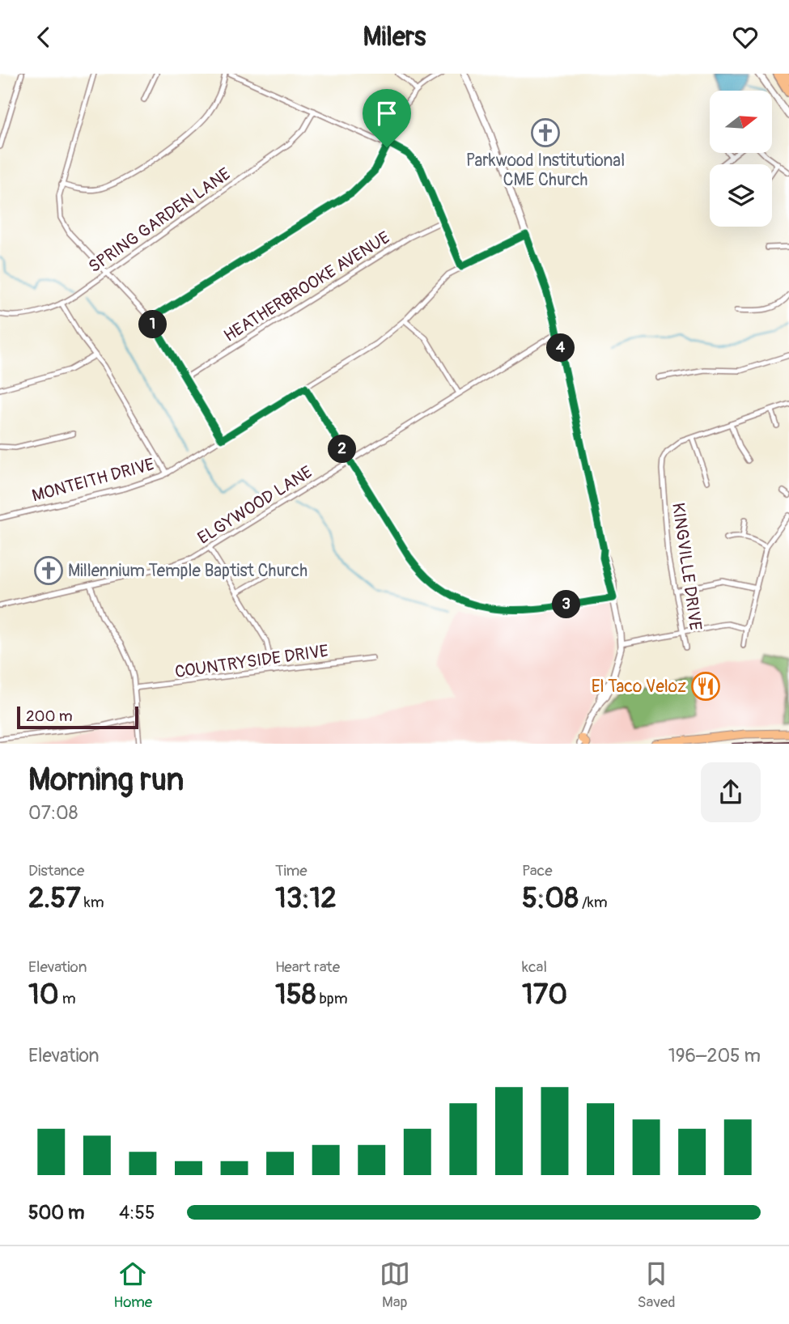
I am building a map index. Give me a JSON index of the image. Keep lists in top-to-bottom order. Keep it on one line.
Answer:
{"streets":{"street":["SPRING GARDEN LANE","HEATHERBROOKE AVENUE","MONTEITH DRIVE","ELGYWOOD LANE","KINGVILLE DRIVE","COUNTRYSIDE DRIVE"]},"places":{"church":["Parkwood Institutional CME Church","Millennium Temple Baptist Church"],"restaurant":["El Taco Veloz"]},"scale_bar":"200 m","north":"right","page":{"header":"Milers","pins":["1","4","2","3"],"scale":"200 m","heading":["Morning run","07:08"],"stats":[["Distance","2.57 km"],["Time","13:12"],["Pace","5:08 /km"],["Elevation","10 m"],["Heart rate","158 bpm"],["kcal","170"]],"chart":["Elevation","196–205 m"],"list":[{"name":"500 m","note":"4:55"}],"tabs":["Home","Map","Saved"]}}
